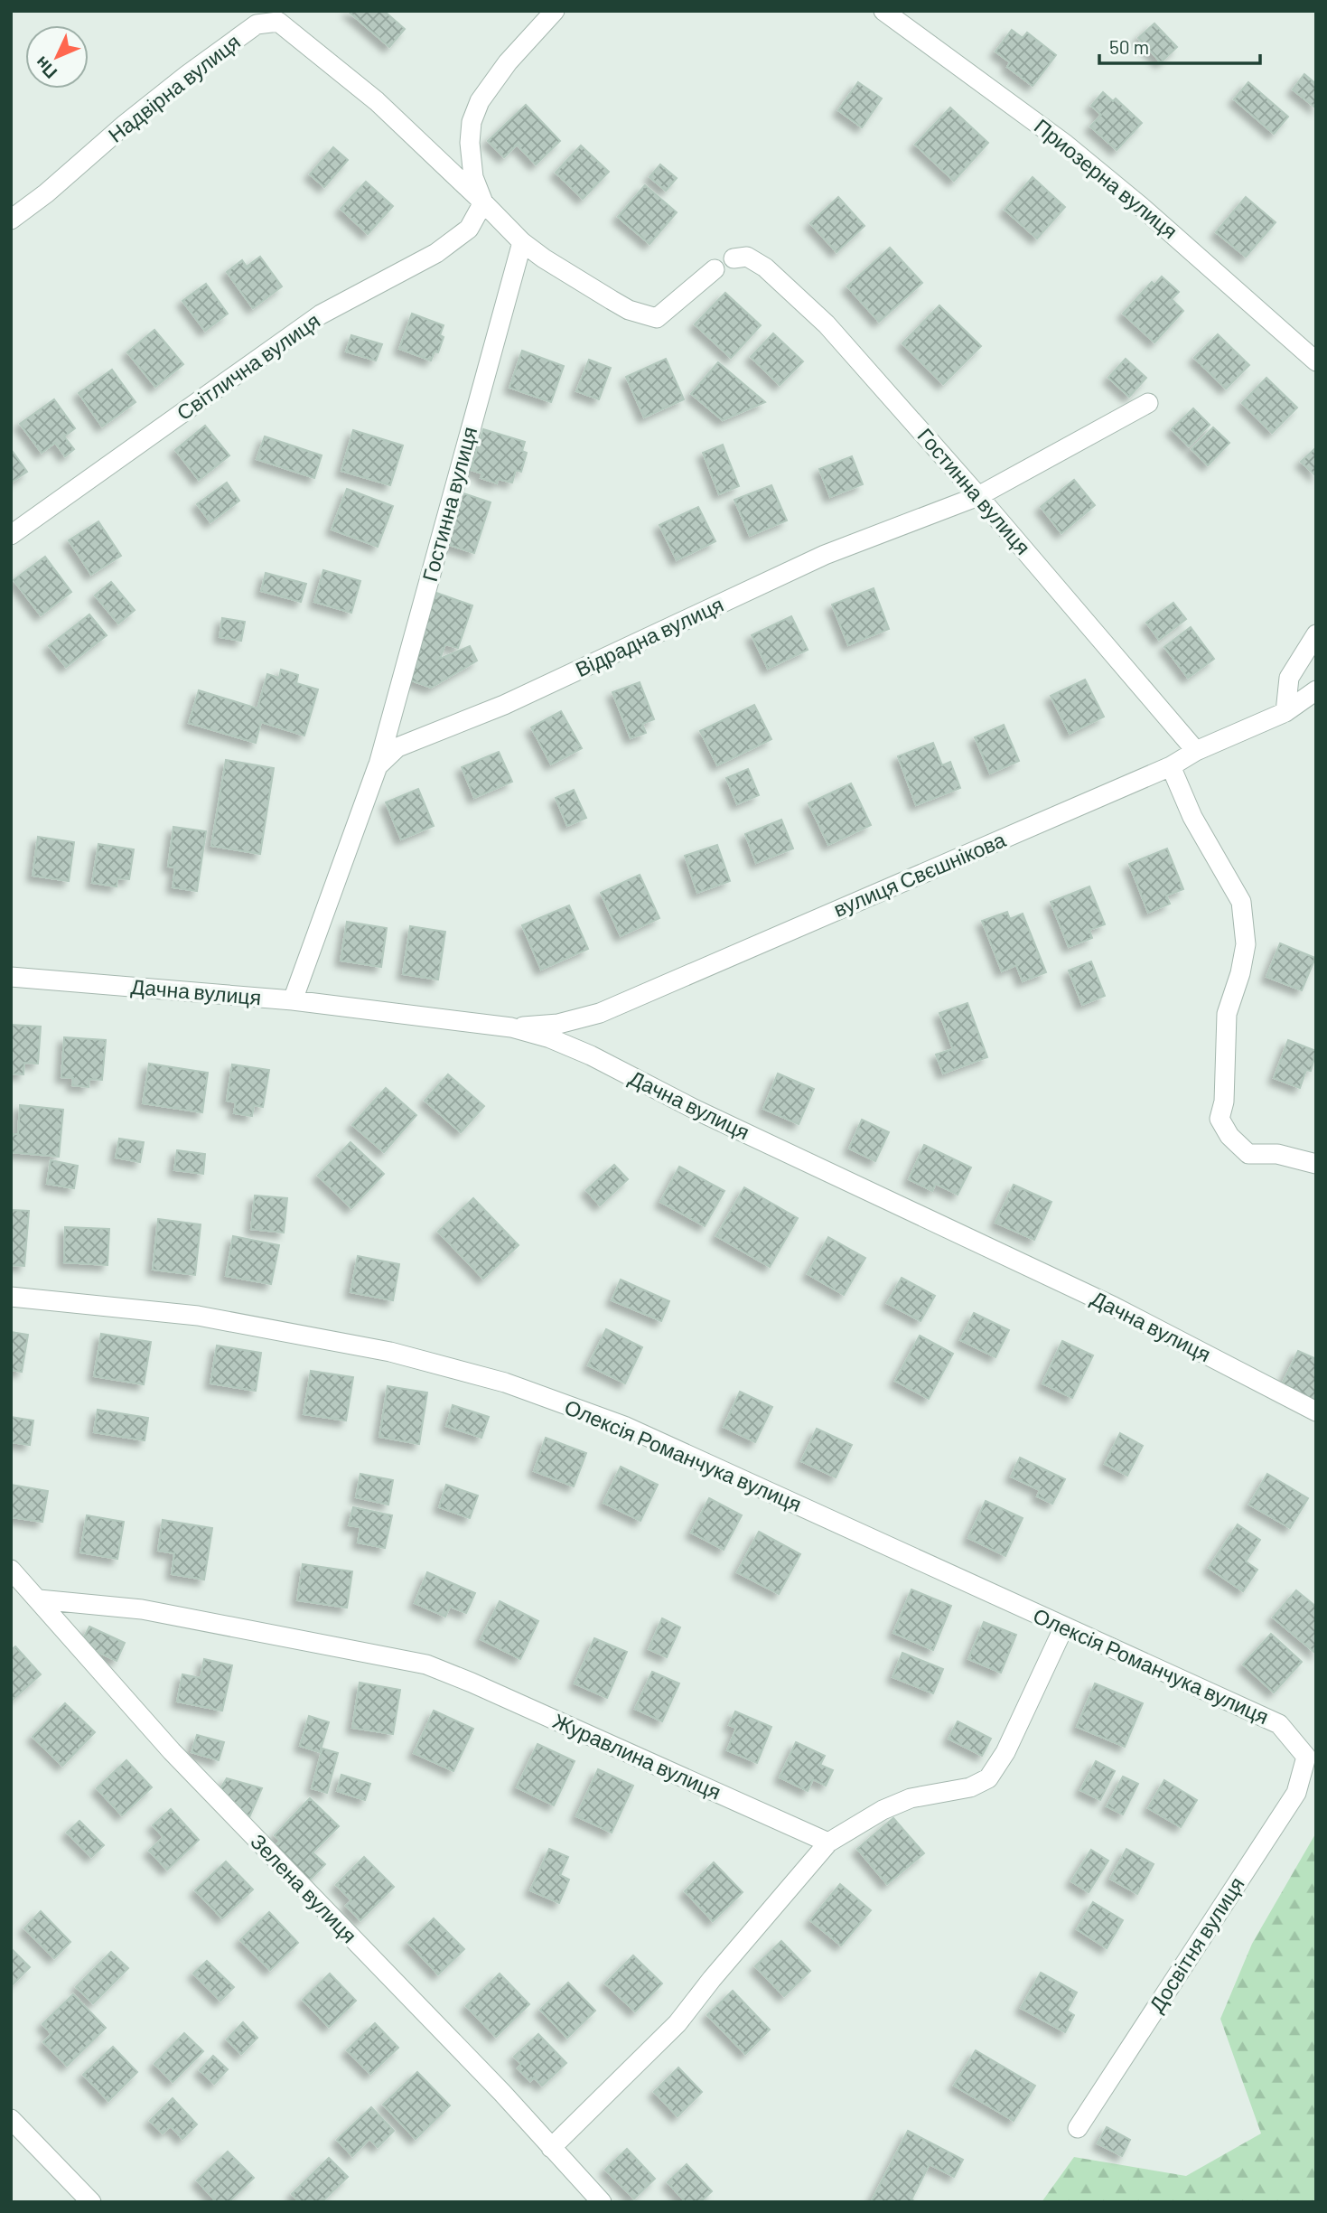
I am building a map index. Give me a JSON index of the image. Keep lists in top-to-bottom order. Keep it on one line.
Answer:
{"streets":{"street":["Надвірна вулиця","Приозерна вулиця","Світлична вулиця","Гостинна вулиця","Відрадна вулиця","вулиця Свєшнікова","Дачна вулиця","Олексія Романчука вулиця","Журавлина вулиця","Зелена вулиця","Досвітня вулиця"]},"crossings":[["Надвірна вулиця","Світлична вулиця"],["Гостинна вулиця","Відрадна вулиця"],["Гостинна вулиця","вулиця Свєшнікова"],["Відрадна вулиця","Дачна вулиця"],["вулиця Свєшнікова","Дачна вулиця"],["Олексія Романчука вулиця","Досвітня вулиця"],["Журавлина вулиця","Зелена вулиця"]],"scale_bar":"50 m","north":"bottom left"}
